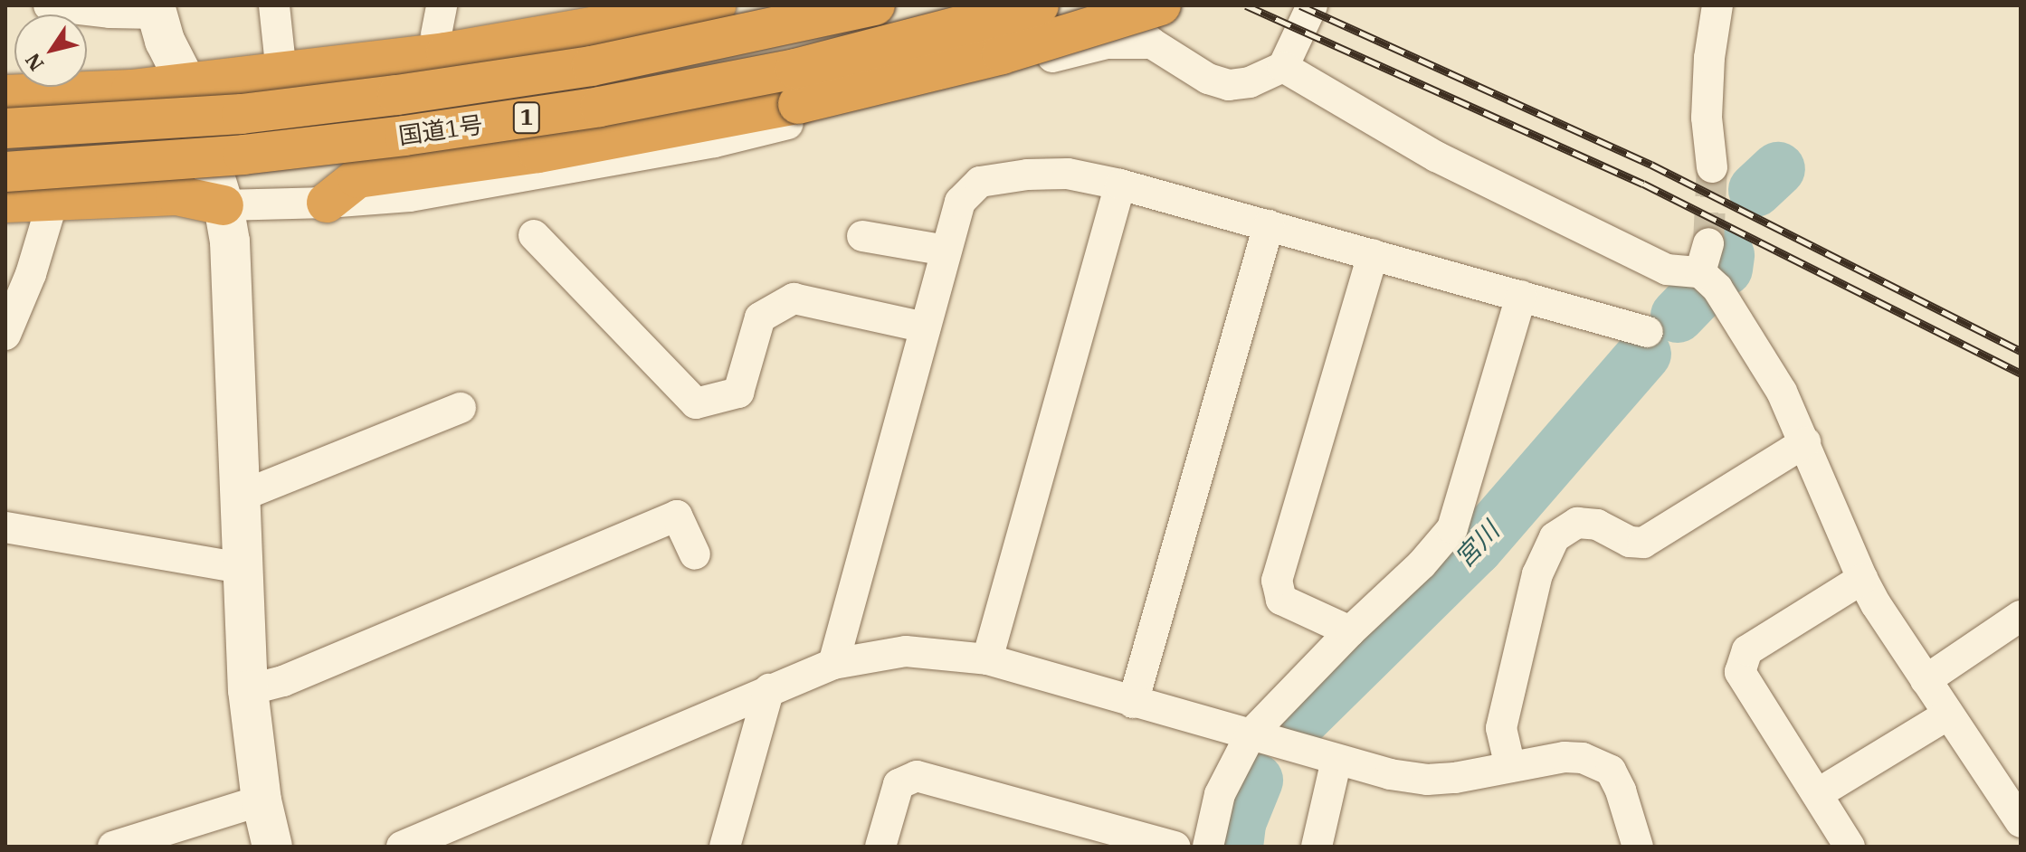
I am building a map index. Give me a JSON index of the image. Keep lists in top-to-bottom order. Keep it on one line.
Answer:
{"streets":{"highway":["1","国道1号"]},"water":["宮川"],"north":"bottom left"}
